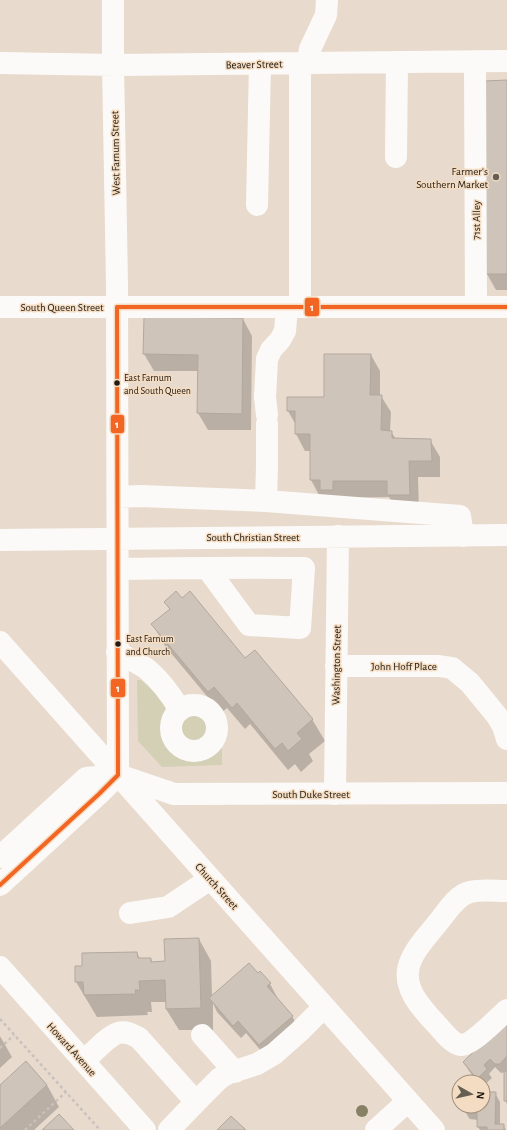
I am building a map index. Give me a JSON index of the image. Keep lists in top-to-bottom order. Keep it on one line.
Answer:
{"streets":{"main road":["Beaver Street","West Farnum Street","71st Alley","South Queen Street","South Christian Street","Washington Street","John Hoff Place","South Duke Street","Church Street","Howard Avenue"]},"crossings":[["Beaver Street","West Farnum Street"],["Beaver Street","71st Alley"],["West Farnum Street","South Queen Street"],["West Farnum Street","South Christian Street"],["West Farnum Street","South Duke Street"],["West Farnum Street","Church Street"],["71st Alley","South Queen Street"],["South Christian Street","Washington Street"],["Washington Street","John Hoff Place"],["Washington Street","South Duke Street"],["South Duke Street","Church Street"]],"places":["Farmer's Southern Market","East Farnum and South Queen","East Farnum and Church"],"lines":["transit line 1"],"north":"right"}
